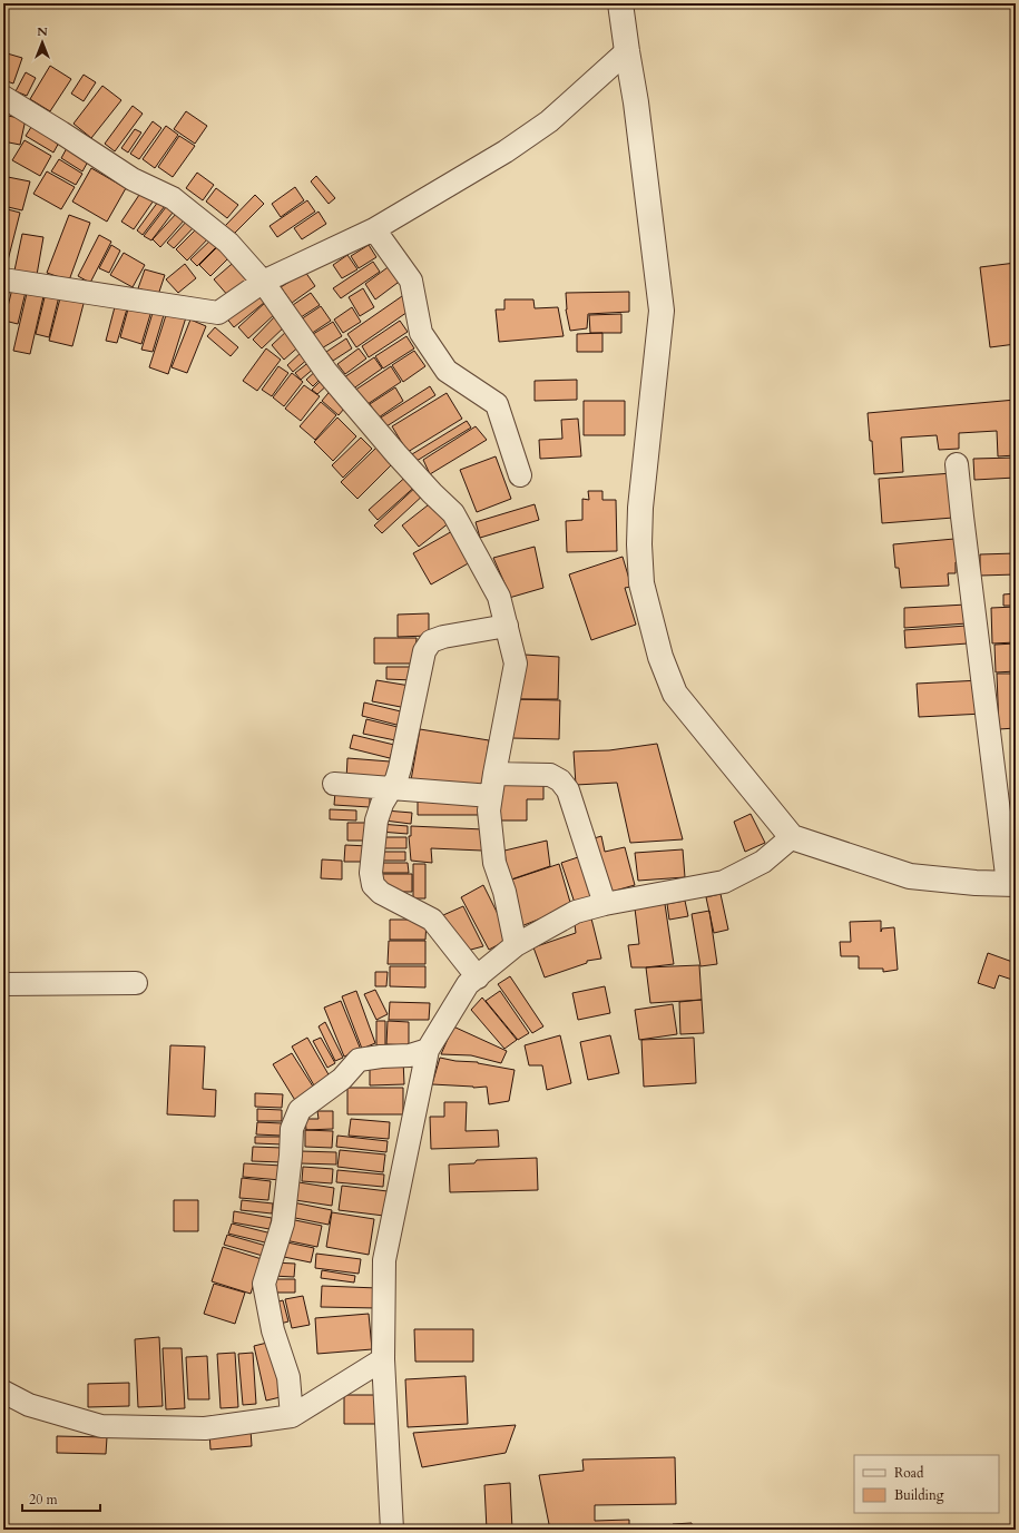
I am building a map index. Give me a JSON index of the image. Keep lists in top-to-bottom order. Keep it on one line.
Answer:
{"legend":["Road","Building"],"scale_bar":"20 m","north":"top"}
